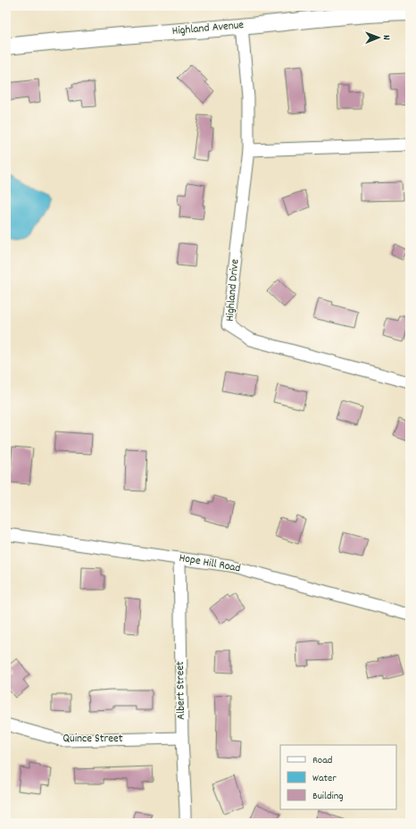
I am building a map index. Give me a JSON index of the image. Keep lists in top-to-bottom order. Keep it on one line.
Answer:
{"streets":{"street":["Highland Avenue","Highland Drive","Hope Hill Road","Albert Street","Quince Street"]},"crossings":[["Highland Avenue","Highland Drive"],["Hope Hill Road","Albert Street"],["Albert Street","Quince Street"]],"legend":["Road","Water","Building"],"north":"right"}
